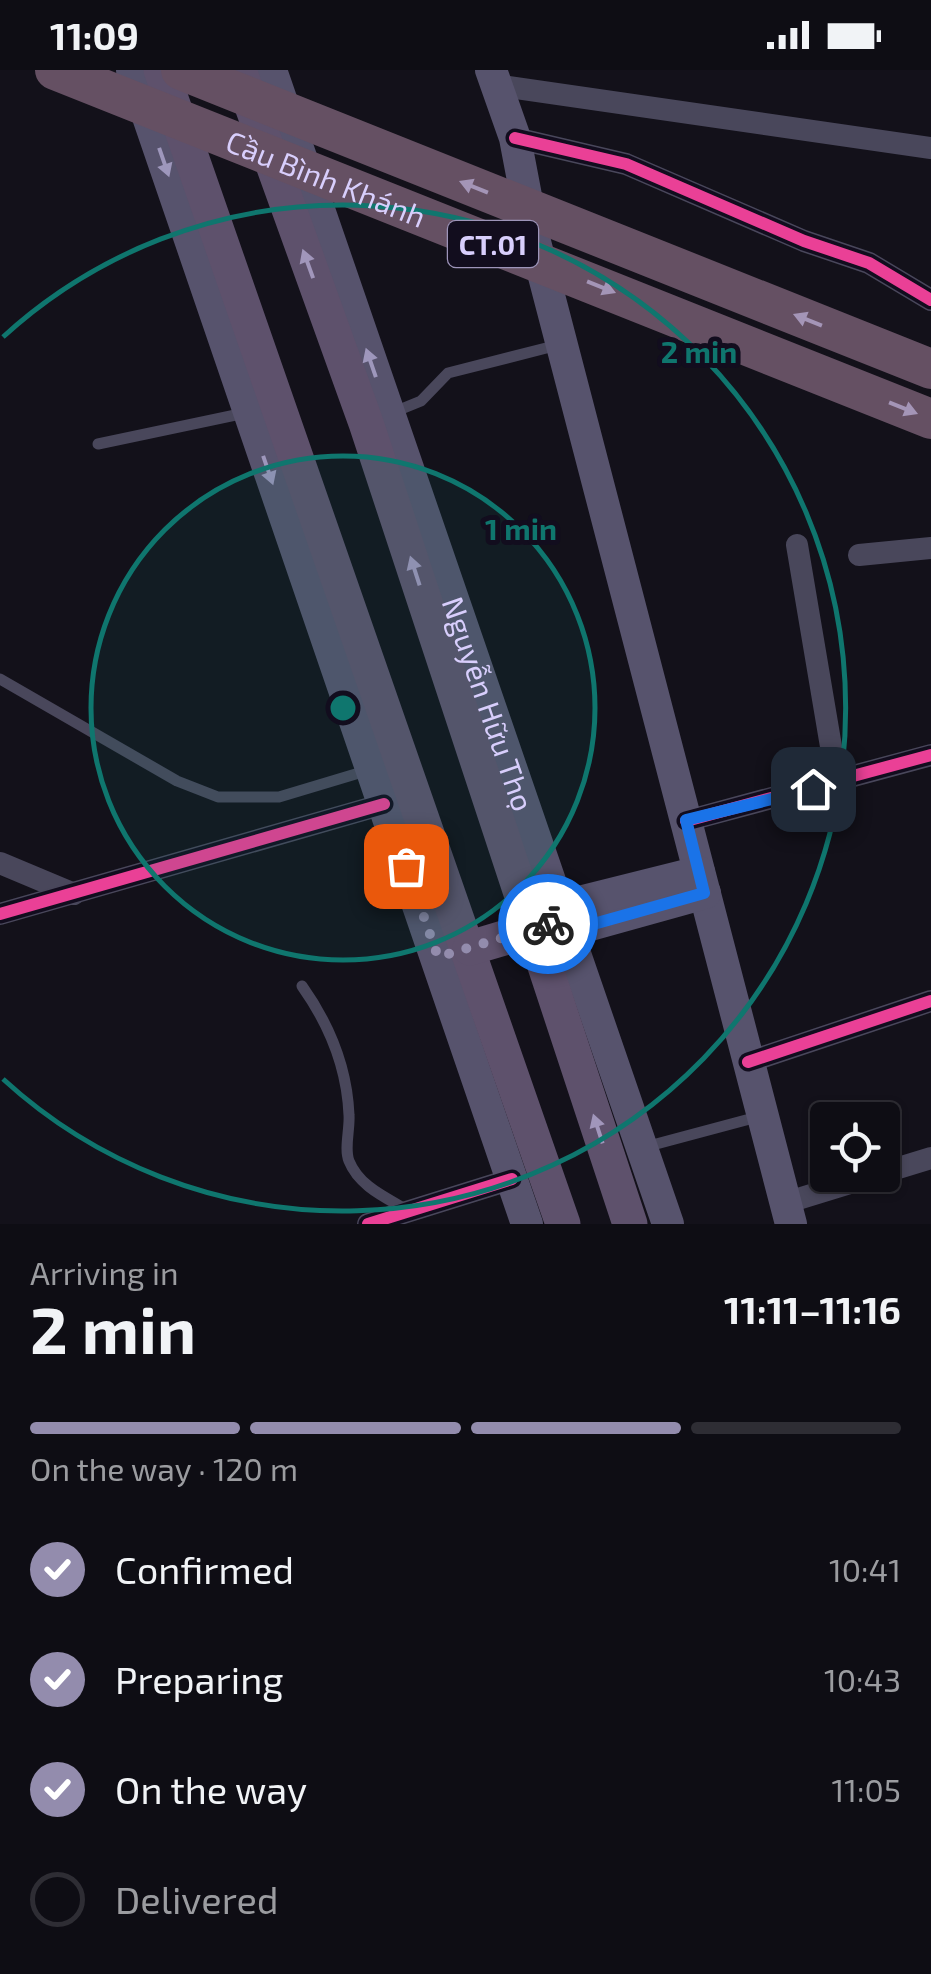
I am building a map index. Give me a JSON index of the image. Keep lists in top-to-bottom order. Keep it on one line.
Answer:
{"streets":{"highway":["Cầu Bình Khánh","CT.01"],"main road":["Nguyễn Hữu Thọ"]},"page":{"status":"11:09","heading":["2 min","Arriving in","11:11–11:16"],"bar":"On the way · 120 m","list":[["Confirmed","10:41"],["Preparing","10:43"],["On the way","11:05"],"Delivered"]},"rings":["2 min","1 min"]}
